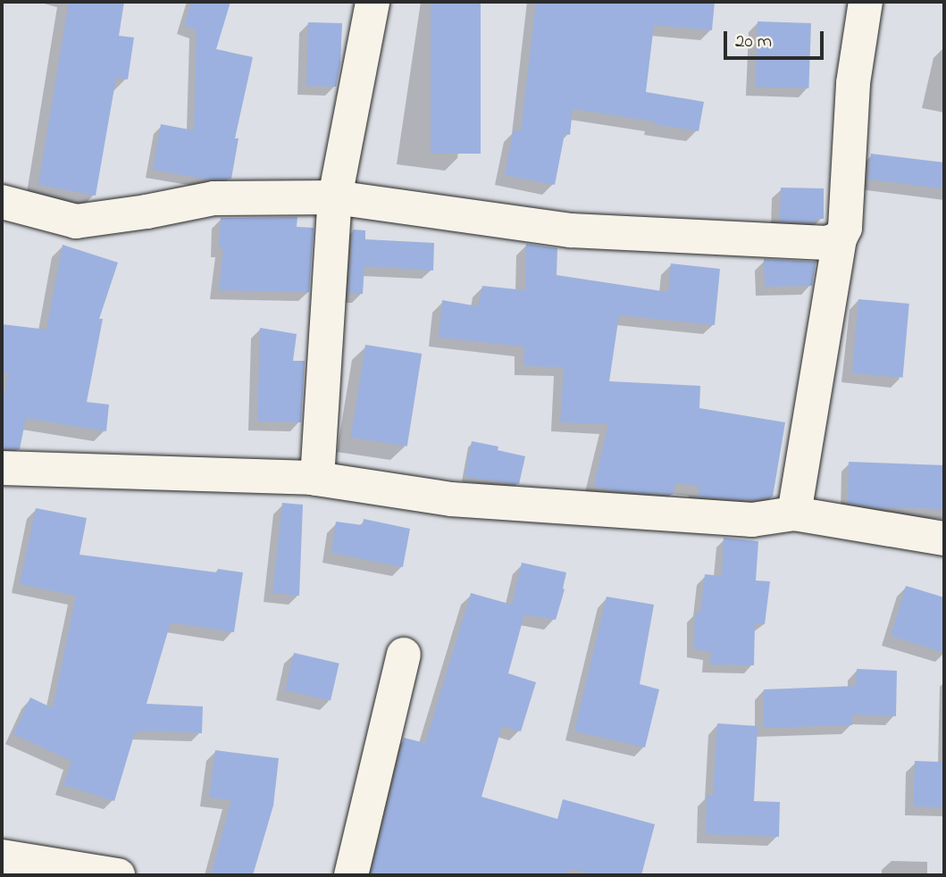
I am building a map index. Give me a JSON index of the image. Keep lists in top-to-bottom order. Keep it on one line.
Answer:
{"scale_bar":"20 m"}
